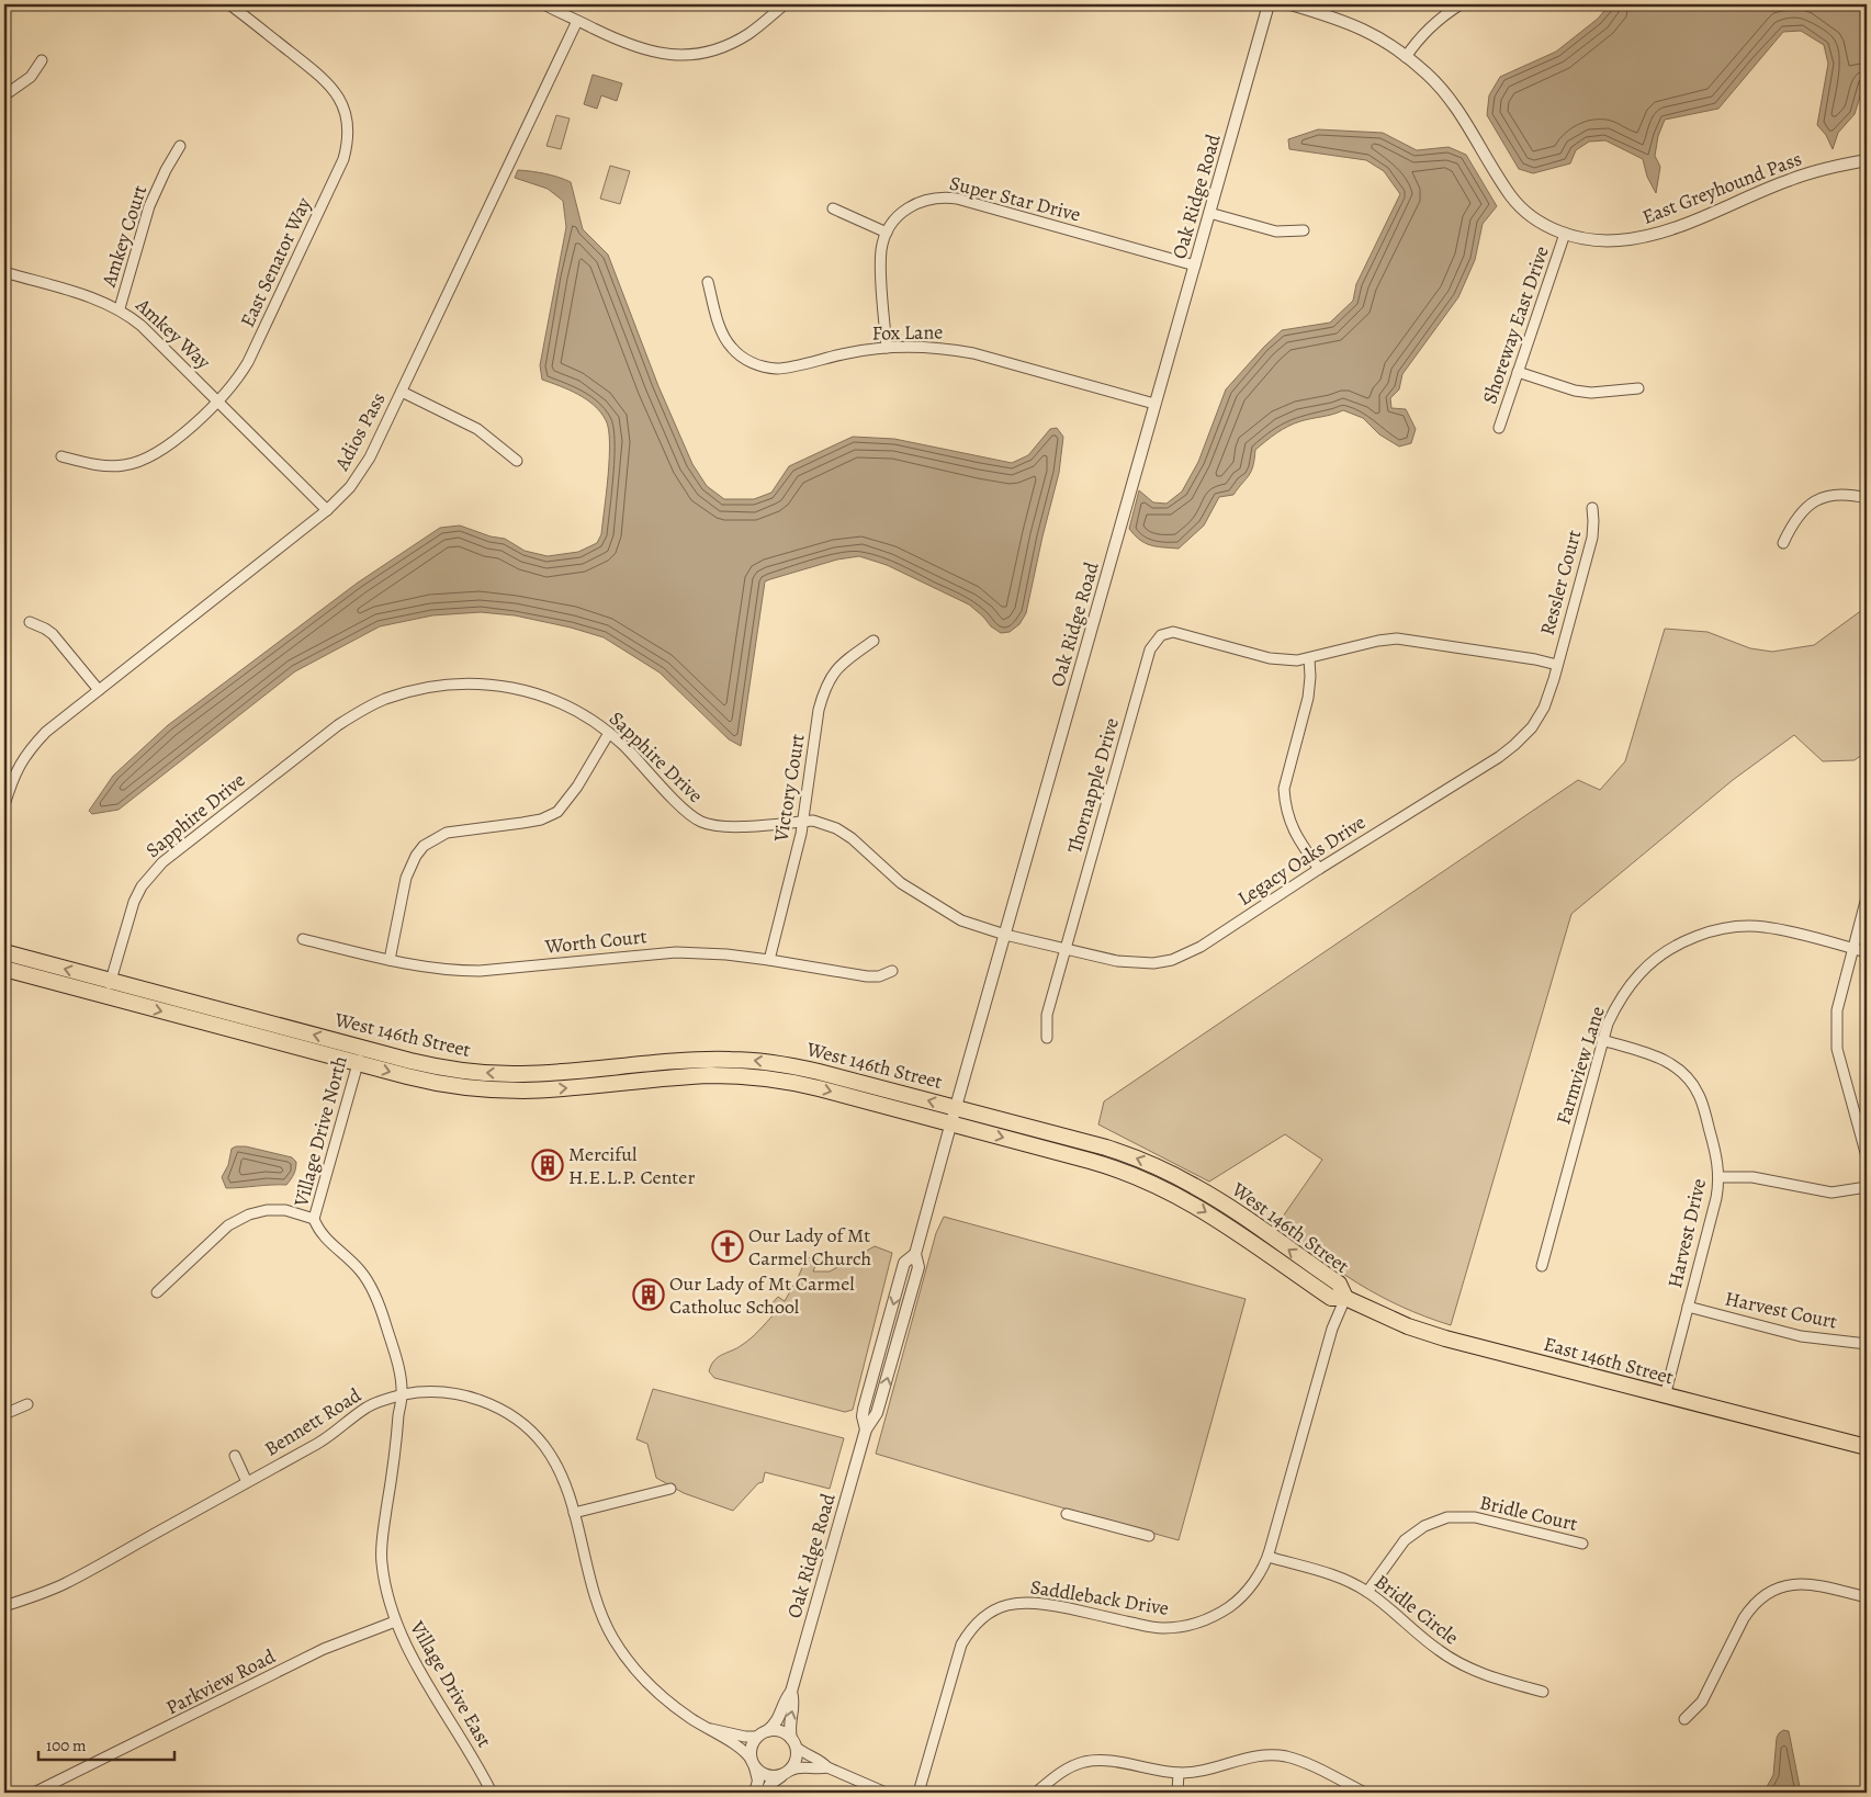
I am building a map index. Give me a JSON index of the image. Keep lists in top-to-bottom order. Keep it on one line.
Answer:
{"streets":{"main road":["West 146th Street","East 146th Street"],"street":["East Greyhound Pass","Oak Ridge Road","Super Star Drive","Amkey Court","East Senator Way","Shoreway East Drive","Fox Lane","Amkey Way","Adios Pass","Ressler Court","Sapphire Drive","Thornapple Drive","Victory Court","Legacy Oaks Drive","Worth Court","Farmview Lane","Village Drive North","Harvest Drive","Harvest Court","Bennett Road","Bridle Court","Saddleback Drive","Bridle Circle","Parkview Road","Village Drive East"]},"crossings":[["East Greyhound Pass","Shoreway East Drive"],["Oak Ridge Road","Super Star Drive"],["Oak Ridge Road","Fox Lane"],["Oak Ridge Road","Sapphire Drive"],["Oak Ridge Road","Legacy Oaks Drive"],["Oak Ridge Road","West 146th Street"],["Oak Ridge Road","Bennett Road"],["Super Star Drive","Fox Lane"],["Amkey Court","Amkey Way"],["East Senator Way","Amkey Way"],["Amkey Way","Adios Pass"],["Ressler Court","Legacy Oaks Drive"],["Sapphire Drive","Victory Court"],["Sapphire Drive","Legacy Oaks Drive"],["Sapphire Drive","West 146th Street"],["Thornapple Drive","Legacy Oaks Drive"],["Victory Court","Worth Court"],["West 146th Street","Village Drive North"],["West 146th Street","East 146th Street"],["West 146th Street","Saddleback Drive"],["Farmview Lane","Harvest Drive"],["Village Drive North","Bennett Road"],["Village Drive North","Village Drive East"],["Harvest Drive","Harvest Court"],["Harvest Drive","East 146th Street"],["East 146th Street","Saddleback Drive"],["Bennett Road","Village Drive East"],["Bridle Court","Bridle Circle"],["Saddleback Drive","Bridle Circle"],["Parkview Road","Village Drive East"]],"places":{"building":["Merciful H.E.L.P. Center","Our Lady of Mt Carmel Catholuc School"],"church":["Our Lady of Mt Carmel Church"]},"scale_bar":"100 m"}
